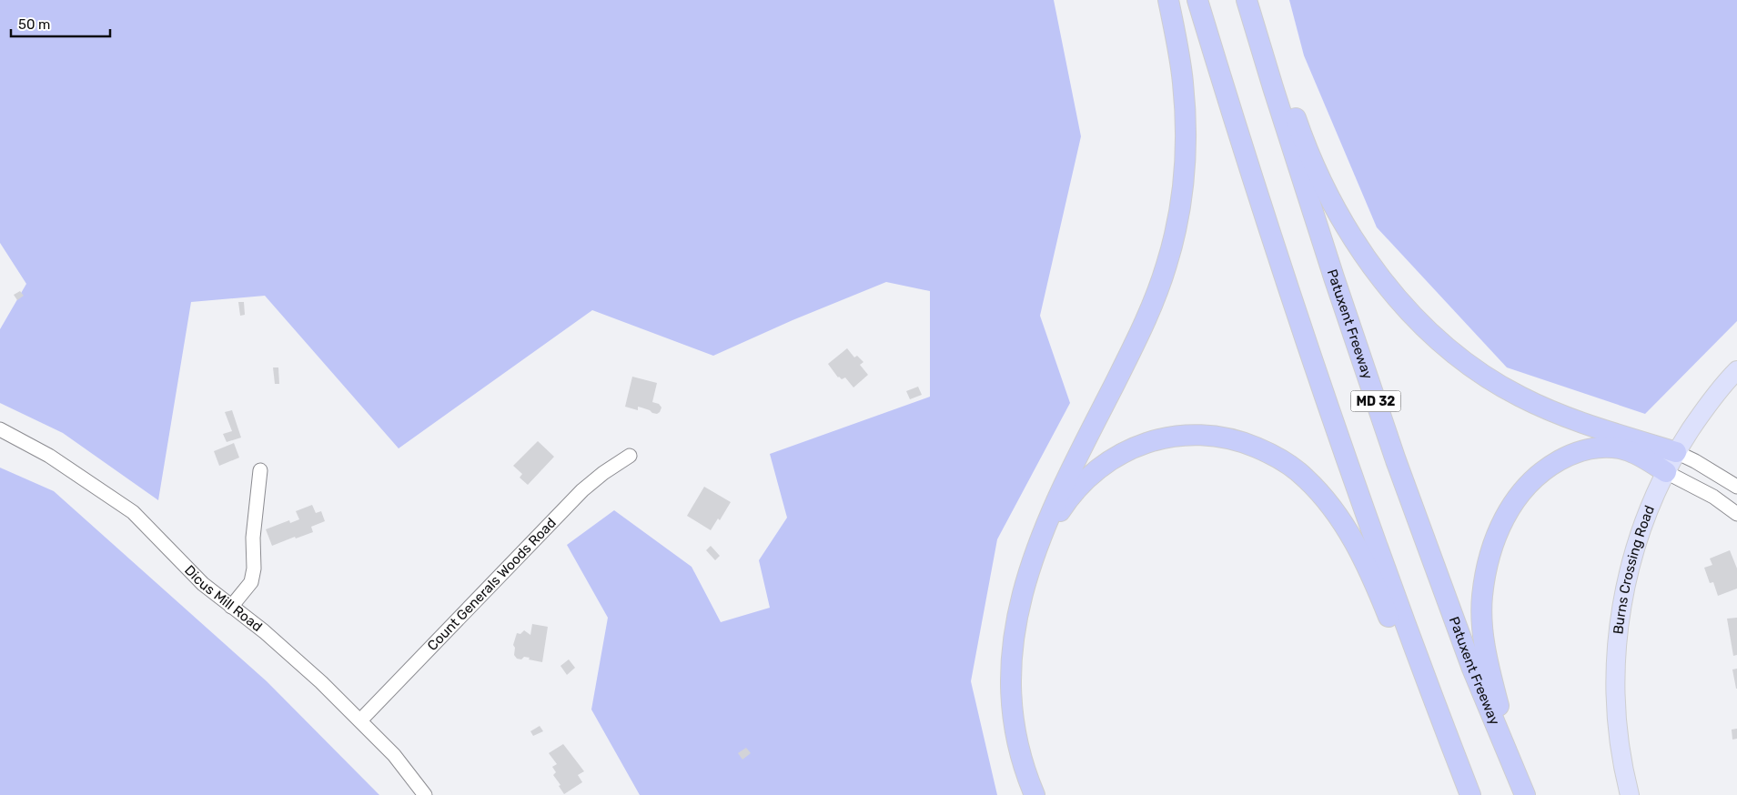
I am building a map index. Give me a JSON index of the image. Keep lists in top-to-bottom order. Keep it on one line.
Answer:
{"streets":{"highway":["Patuxent Freeway","MD 32"],"main road":["Burns Crossing Road"],"street":["Count Generals Woods Road","Dicus Mill Road"]},"crossings":[["Count Generals Woods Road","Dicus Mill Road"]],"scale_bar":"50 m"}
